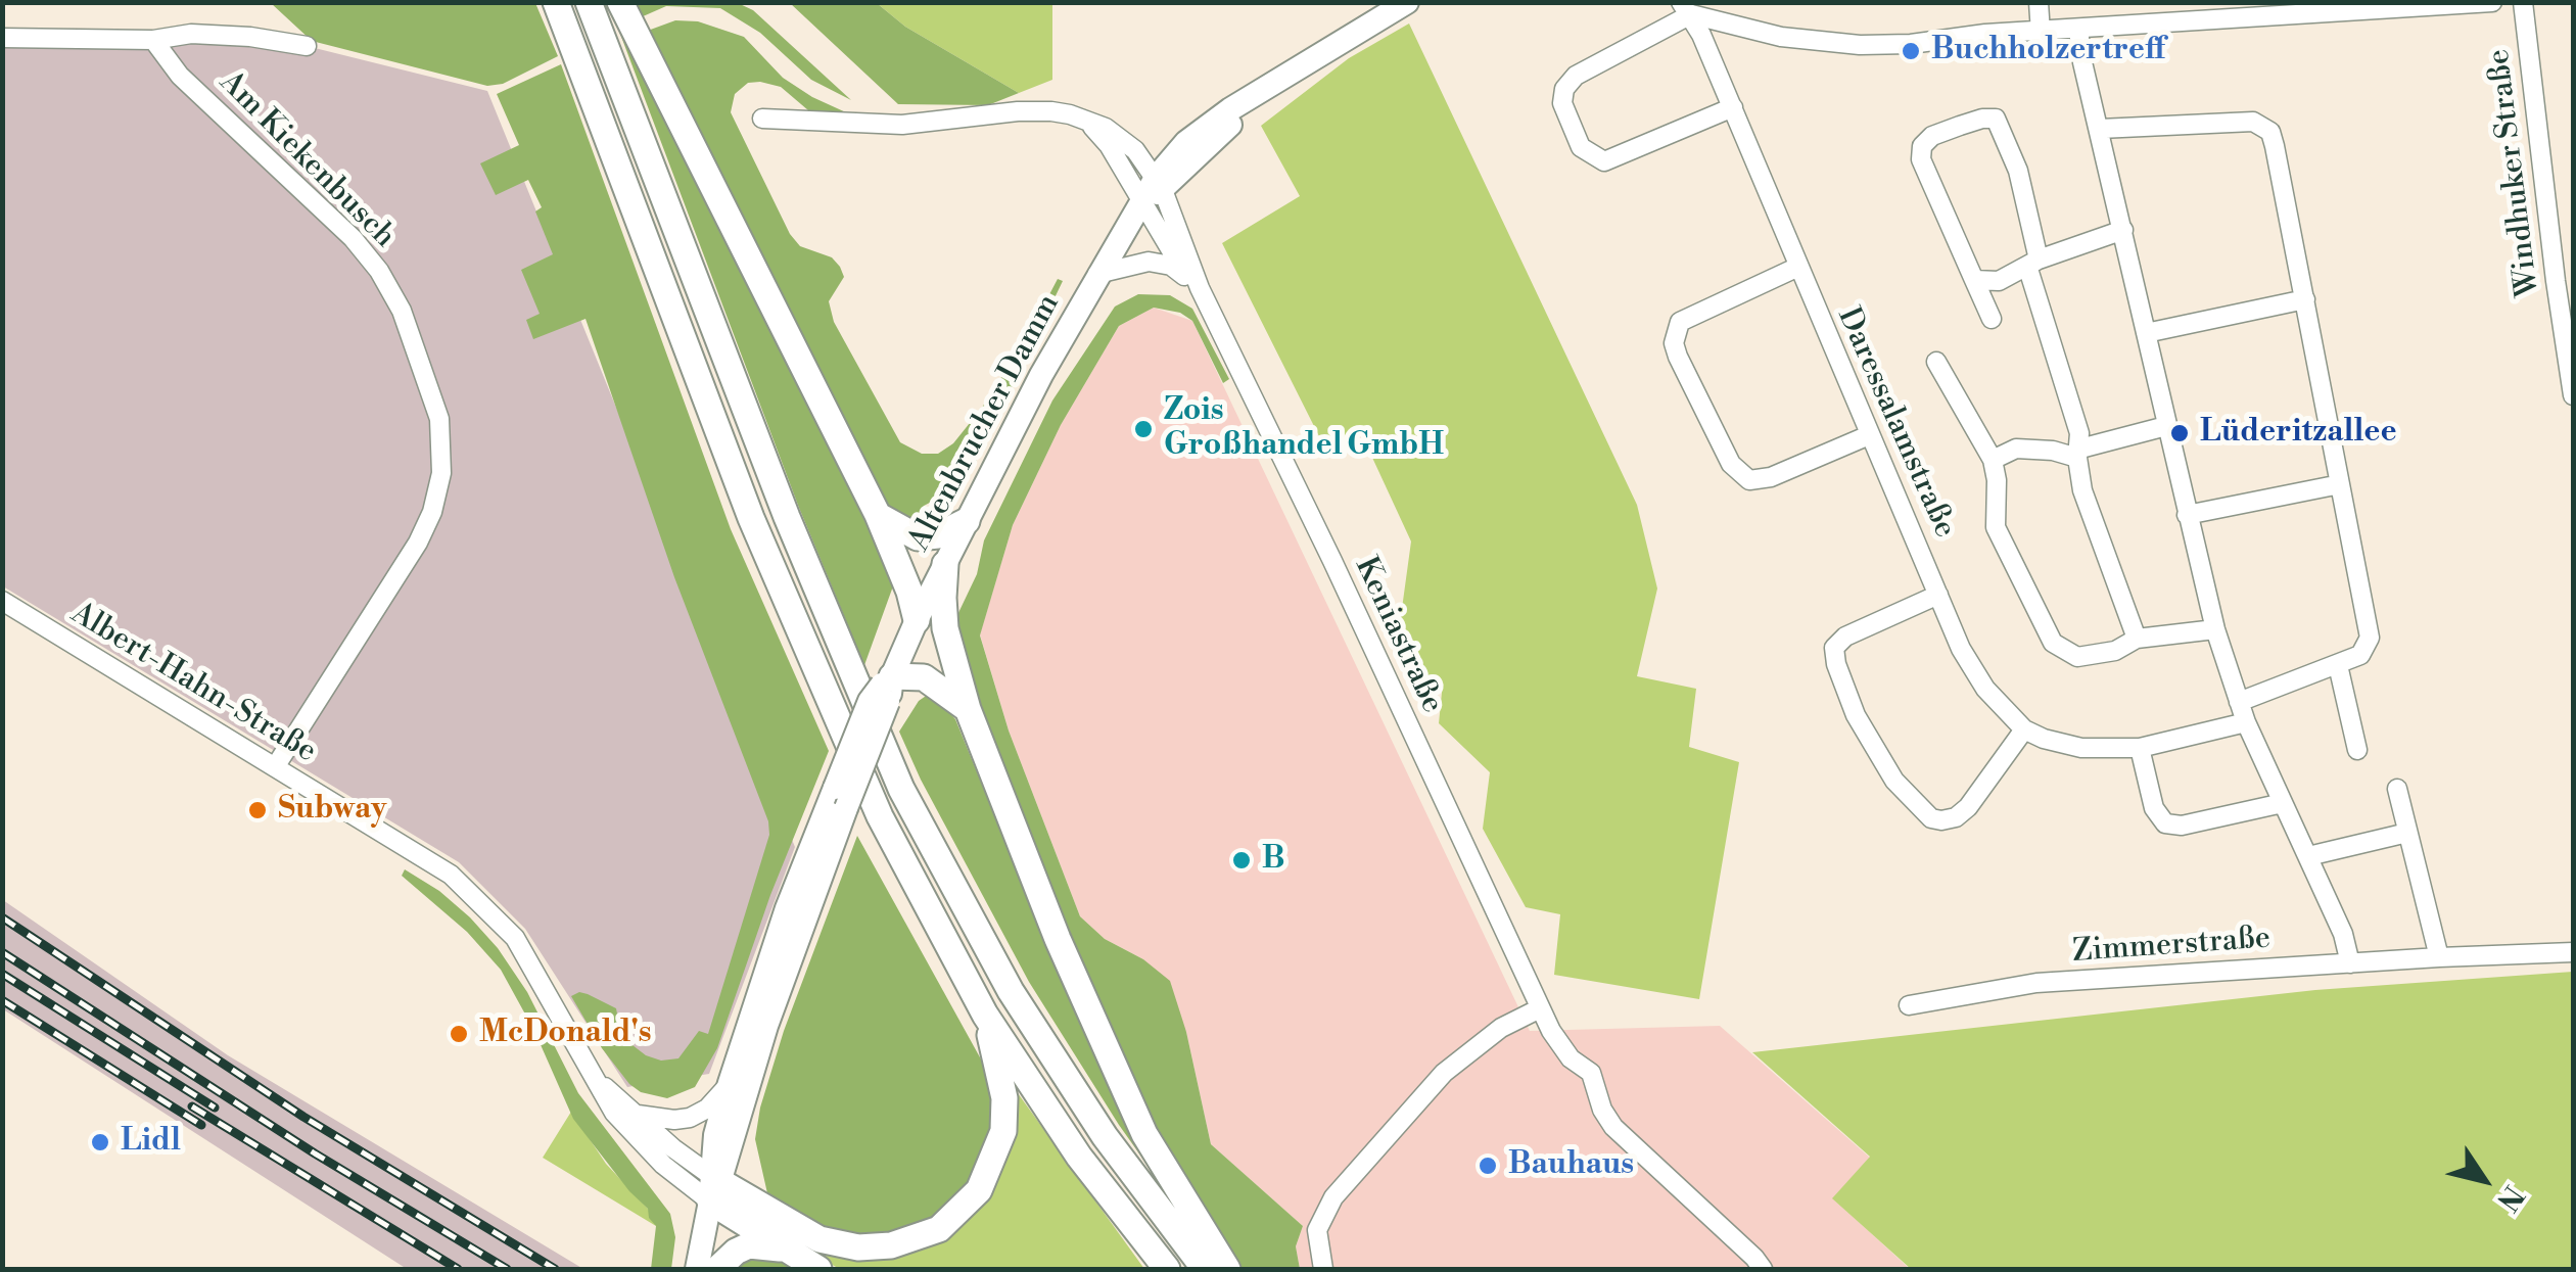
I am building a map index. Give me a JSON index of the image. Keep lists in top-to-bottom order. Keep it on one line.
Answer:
{"streets":{"main road":["Altenbrucher Damm"],"street":["Am Kiekenbusch","Windhuker Straße","Daressalamstraße","Keniastraße","Albert-Hahn-Straße","Zimmerstraße"]},"crossings":[["Am Kiekenbusch","Albert-Hahn-Straße"],["Altenbrucher Damm","Keniastraße"],["Altenbrucher Damm","Albert-Hahn-Straße"]],"places":["Buchholzertreff","Zois Großhandel GmbH","Lüderitzallee","Subway","B","McDonald's","Lidl","Bauhaus"],"north":"bottom right"}
